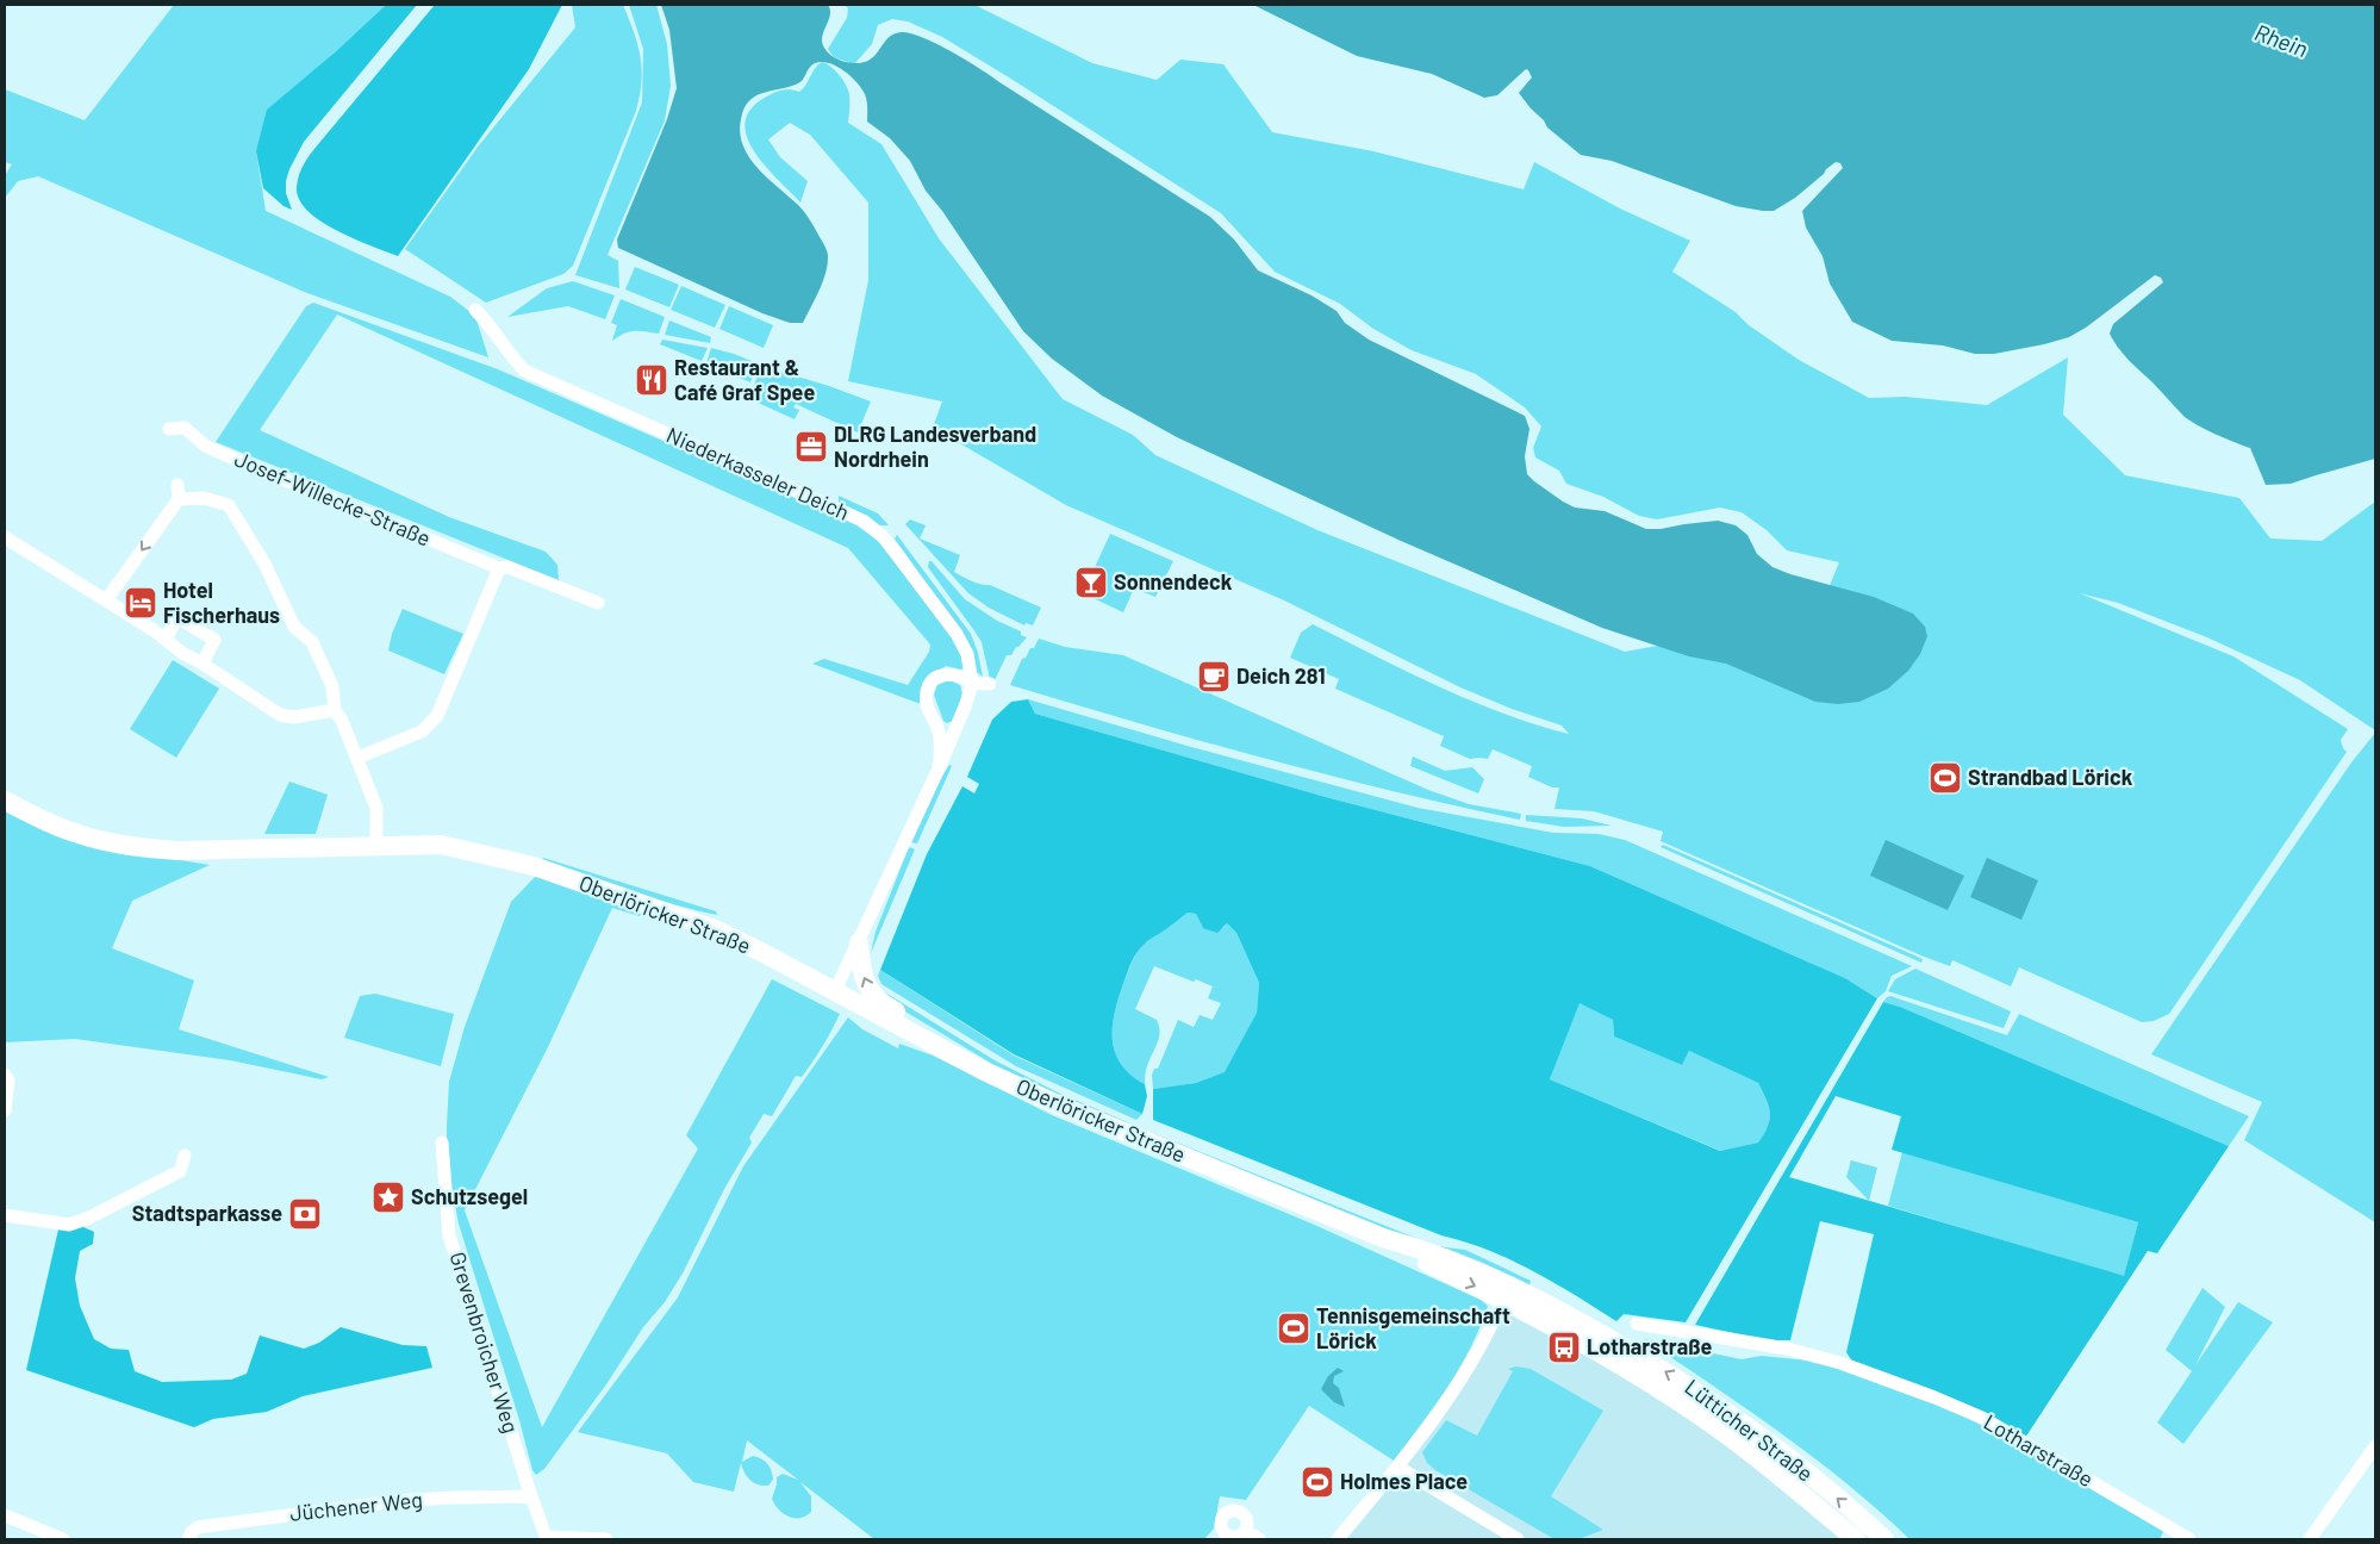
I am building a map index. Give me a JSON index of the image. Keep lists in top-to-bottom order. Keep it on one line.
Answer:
{"streets":{"main road":["Oberlöricker Straße","Lütticher Straße"],"street":["Niederkasseler Deich","Josef-Willecke-Straße","Grevenbroicher Weg","Lotharstraße","Jüchener Weg"]},"crossings":[["Oberlöricker Straße","Lütticher Straße"],["Grevenbroicher Weg","Jüchener Weg"]],"water":["Rhein"],"places":{"restaurant":["Restaurant & Café Graf Spee"],"office":["DLRG Landesverband Nordrhein"],"bar":["Sonnendeck"],"hotel":["Hotel Fischerhaus"],"cafe":["Deich 281"],"sports":["Strandbad Lörick","Tennisgemeinschaft Lörick","Holmes Place"],"place":["Schutzsegel"],"bank":["Stadtsparkasse"],"bus stop":["Lotharstraße"]}}
